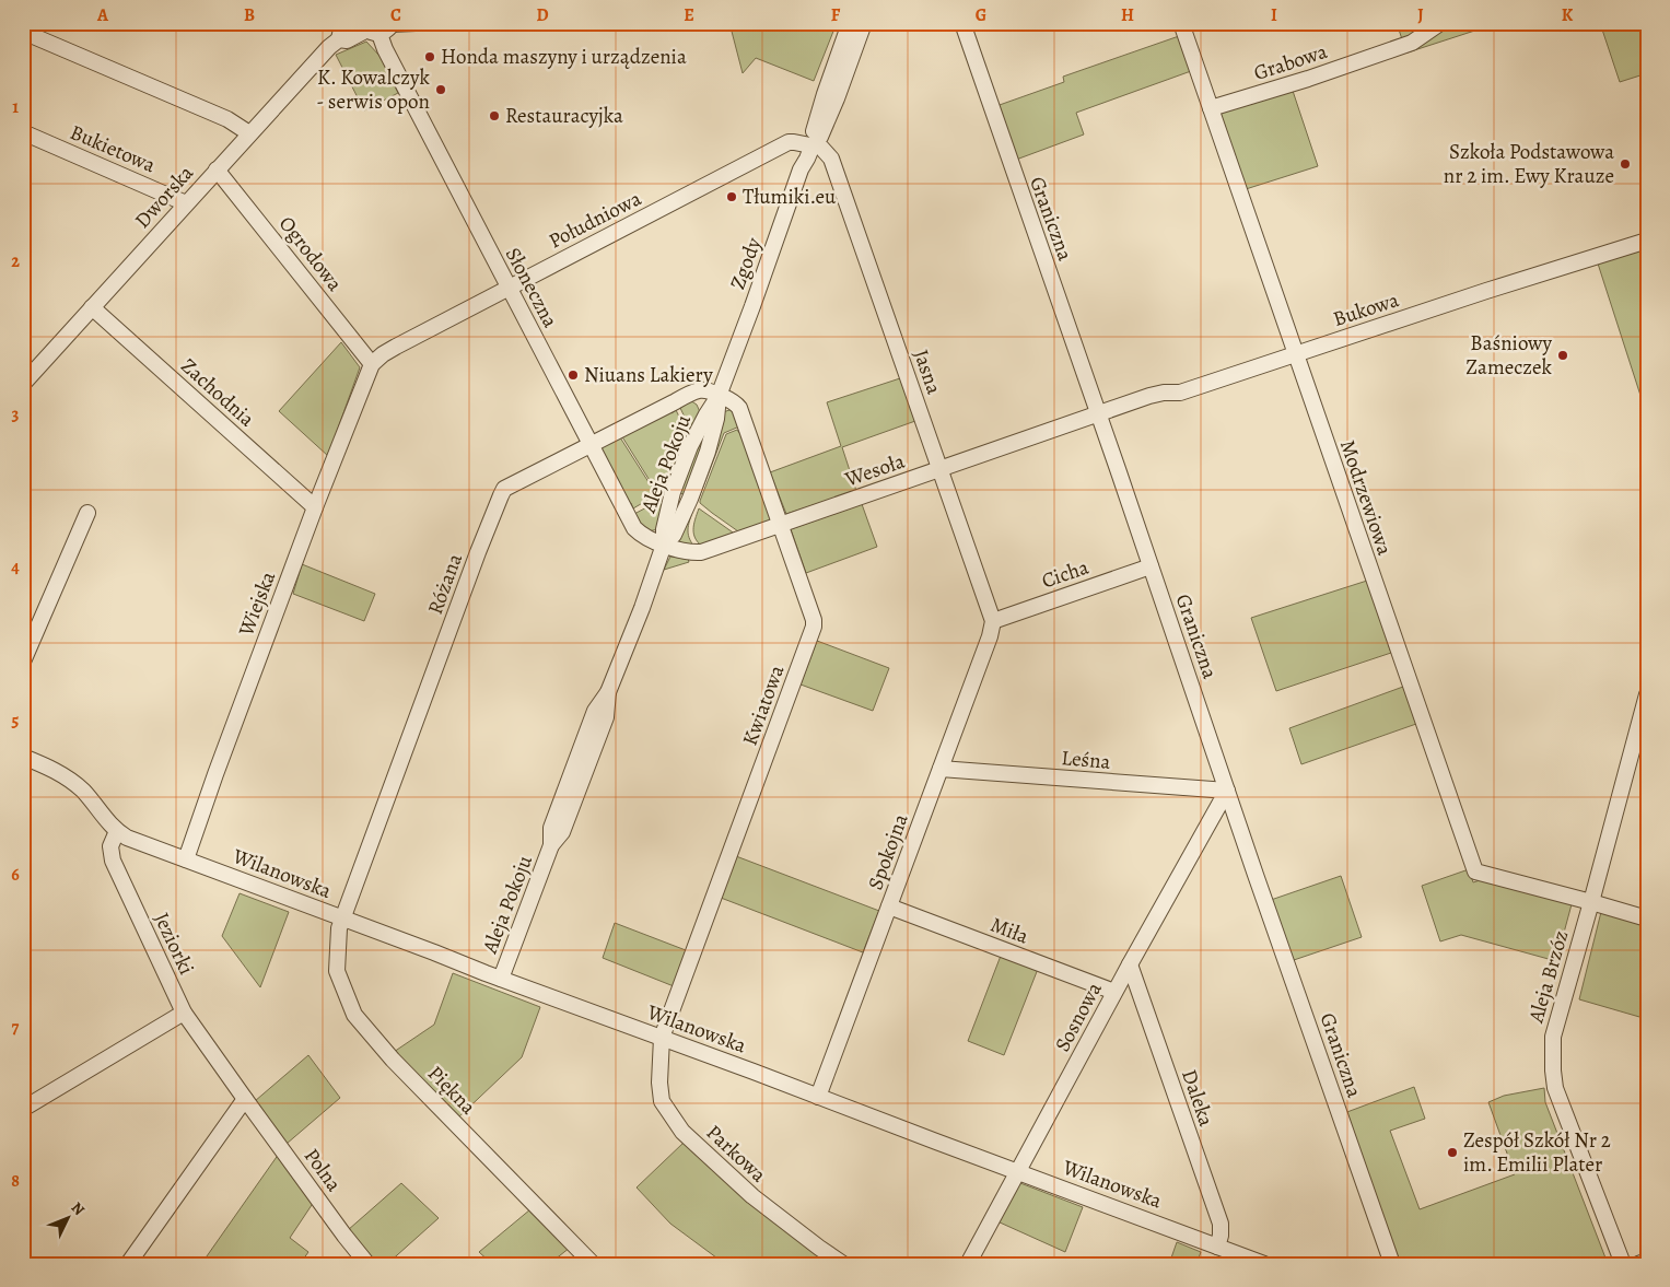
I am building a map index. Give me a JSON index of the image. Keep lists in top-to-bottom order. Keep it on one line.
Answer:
{"streets":{"street":["Grabowa","Bukietowa","Dworska","Graniczna","Południowa","Ogrodowa","Zgody","Słoneczna","Bukowa","Jasna","Zachodnia","Aleja Pokoju","Wesoła","Modrzewiowa","Cicha","Różana","Wiejska","Kwiatowa","Leśna","Spokojna","Wilanowska","Miła","Jeziorki","Aleja Brzóz","Sosnowa","Piękna","Daleka","Parkowa","Polna"]},"crossings":[["Grabowa","Modrzewiowa"],["Bukietowa","Dworska"],["Dworska","Ogrodowa"],["Dworska","Słoneczna"],["Dworska","Zachodnia"],["Graniczna","Bukowa"],["Graniczna","Wesoła"],["Graniczna","Cicha"],["Graniczna","Leśna"],["Graniczna","Sosnowa"],["Południowa","Ogrodowa"],["Południowa","Zgody"],["Południowa","Słoneczna"],["Południowa","Jasna"],["Południowa","Wiejska"],["Ogrodowa","Wiejska"],["Zgody","Jasna"],["Zgody","Aleja Pokoju"],["Zgody","Różana"],["Zgody","Kwiatowa"],["Słoneczna","Aleja Pokoju"],["Słoneczna","Wesoła"],["Słoneczna","Różana"],["Bukowa","Wesoła"],["Bukowa","Modrzewiowa"],["Jasna","Wesoła"],["Jasna","Cicha"],["Jasna","Spokojna"],["Zachodnia","Wiejska"],["Aleja Pokoju","Wesoła"],["Aleja Pokoju","Różana"],["Aleja Pokoju","Kwiatowa"],["Aleja Pokoju","Wilanowska"],["Wesoła","Kwiatowa"],["Modrzewiowa","Aleja Brzóz"],["Cicha","Spokojna"],["Różana","Kwiatowa"],["Różana","Wilanowska"],["Różana","Piękna"],["Wiejska","Wilanowska"],["Kwiatowa","Wilanowska"],["Kwiatowa","Parkowa"],["Leśna","Spokojna"],["Leśna","Sosnowa"],["Spokojna","Wilanowska"],["Spokojna","Miła"],["Wilanowska","Jeziorki"],["Wilanowska","Sosnowa"],["Wilanowska","Piękna"],["Wilanowska","Daleka"],["Wilanowska","Parkowa"],["Miła","Sosnowa"],["Jeziorki","Polna"],["Sosnowa","Daleka"]],"places":["Honda maszyny i urządzenia","K. Kowalczyk - serwis opon","Restauracyjka","Szkoła Podstawowa nr 2 im. Ewy Krauze","Tłumiki.eu","Baśniowy Zameczek","Niuans Lakiery","Zespół Szkół Nr 2 im. Emilii Plater"],"north":"top right","grid":{"columns":["A","B","C","D","E","F","G","H","I","J","K"],"rows":["1","2","3","4","5","6","7","8"]}}
